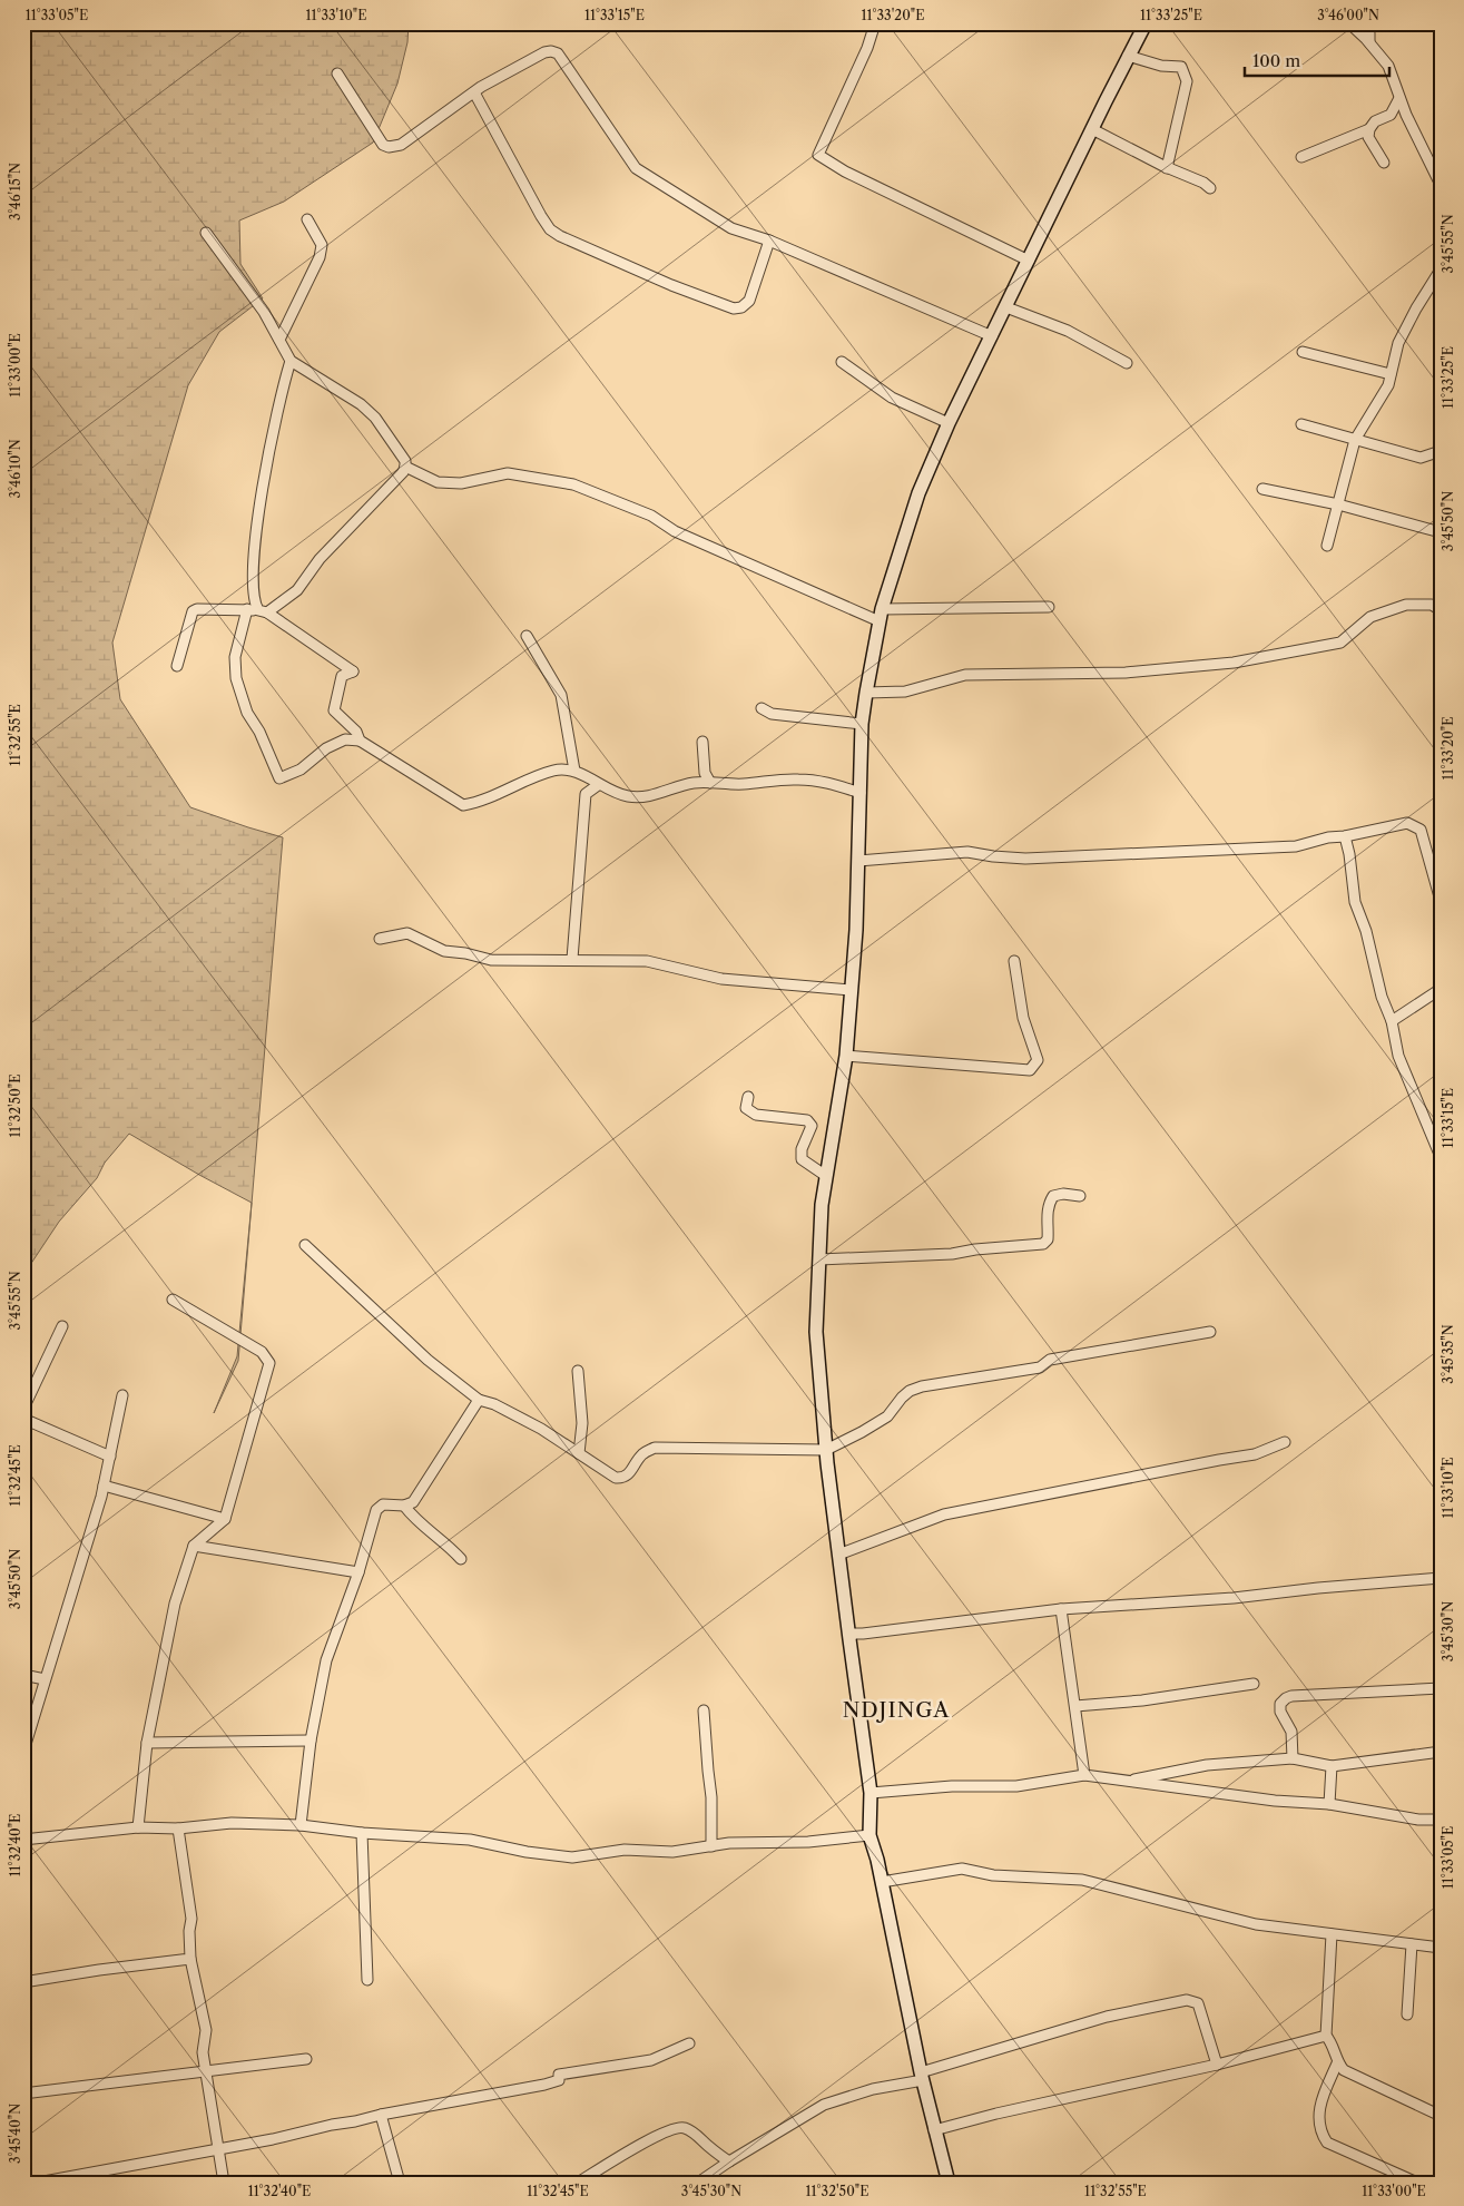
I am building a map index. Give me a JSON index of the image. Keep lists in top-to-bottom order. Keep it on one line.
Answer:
{"districts":["NDJINGA"],"scale_bar":"100 m","coordinates":["11°33'05\"E","11°33'10\"E","11°33'15\"E","11°33'20\"E","11°33'25\"E","3°46'00\"N","3°46'15\"N","3°45'55\"N","11°33'00\"E","3°46'10\"N","3°45'50\"N","11°32'55\"E","11°32'50\"E","3°45'35\"N","11°32'45\"E","3°45'30\"N","11°32'40\"E","3°45'40\"N"]}
